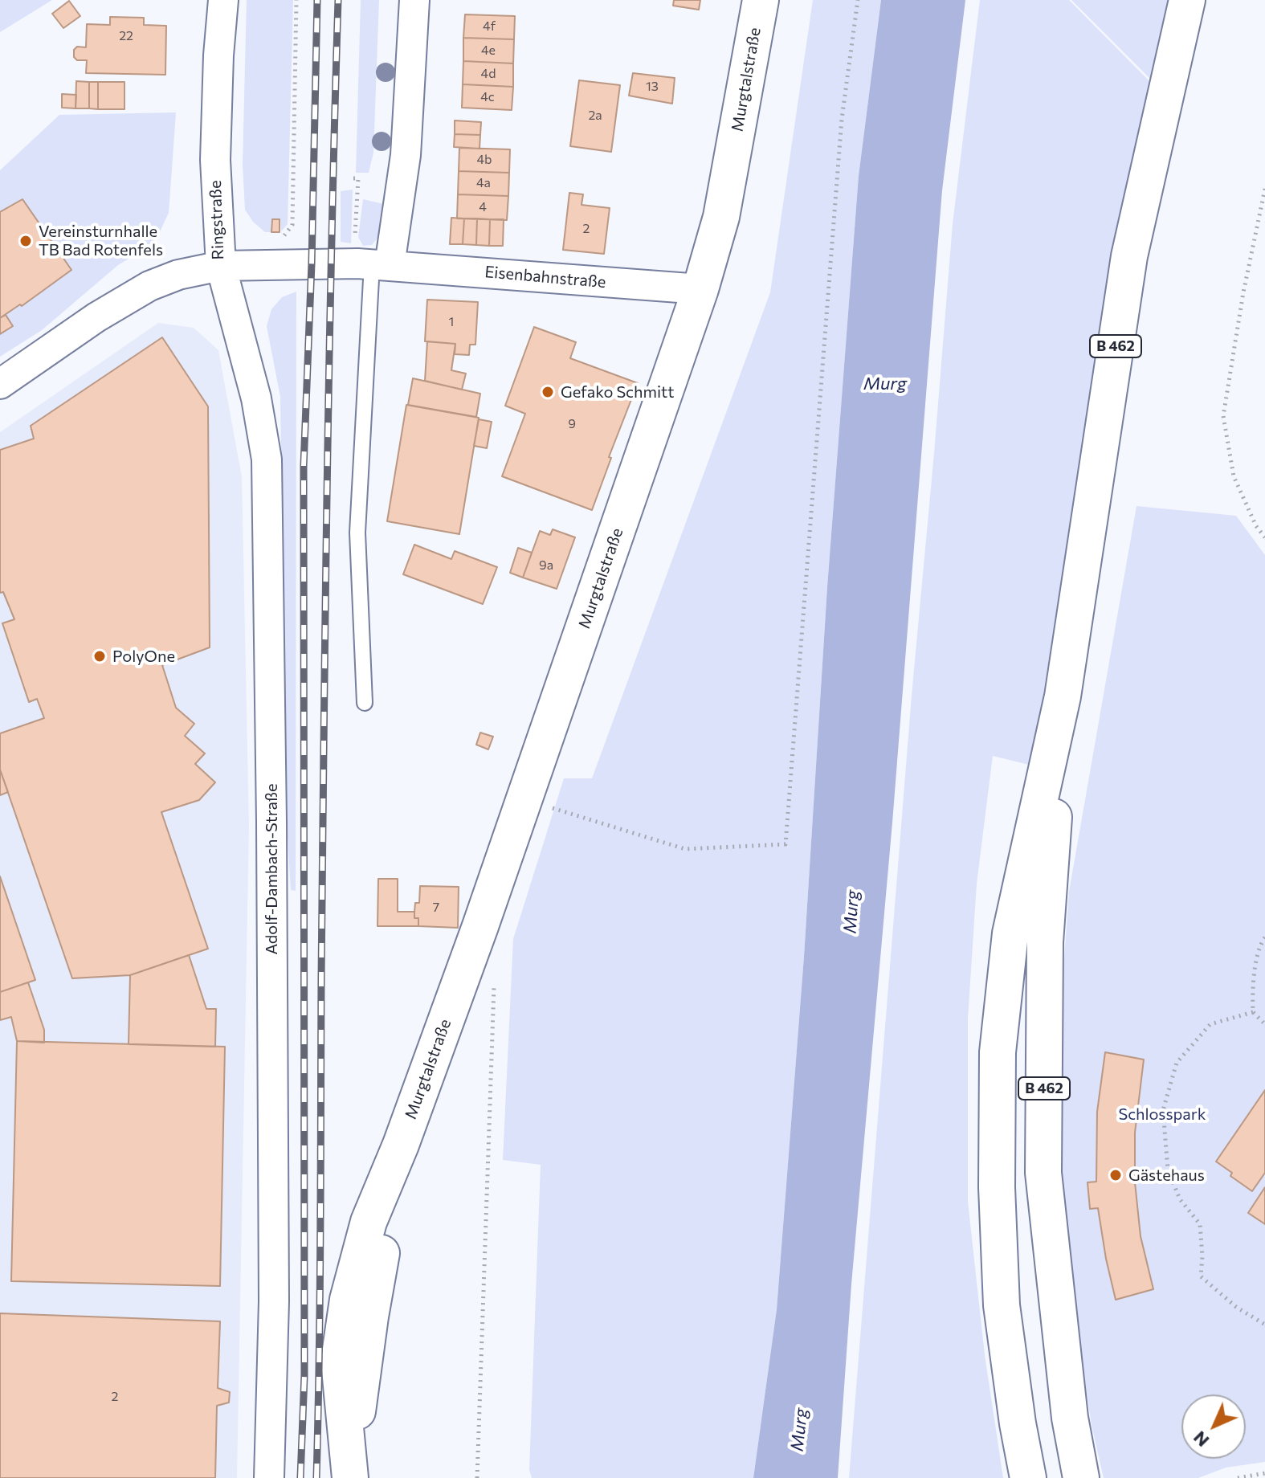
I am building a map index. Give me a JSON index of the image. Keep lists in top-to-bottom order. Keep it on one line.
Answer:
{"streets":{"main road":["Murgtalstraße","B 462"],"street":["Ringstraße","Eisenbahnstraße","Adolf-Dambach-Straße"]},"crossings":[["Murgtalstraße","Eisenbahnstraße"],["Ringstraße","Eisenbahnstraße"],["Ringstraße","Adolf-Dambach-Straße"],["Eisenbahnstraße","Adolf-Dambach-Straße"]],"water":["Murg"],"parks":["Schlosspark"],"places":["Vereinsturnhalle TB Bad Rotenfels","Gefako Schmitt","PolyOne","Gästehaus"],"house_numbers":["4f","22","4e","4d","13","4c","2a","4b","4a","4","2","1","9","9a","7","2"],"north":"bottom left"}
